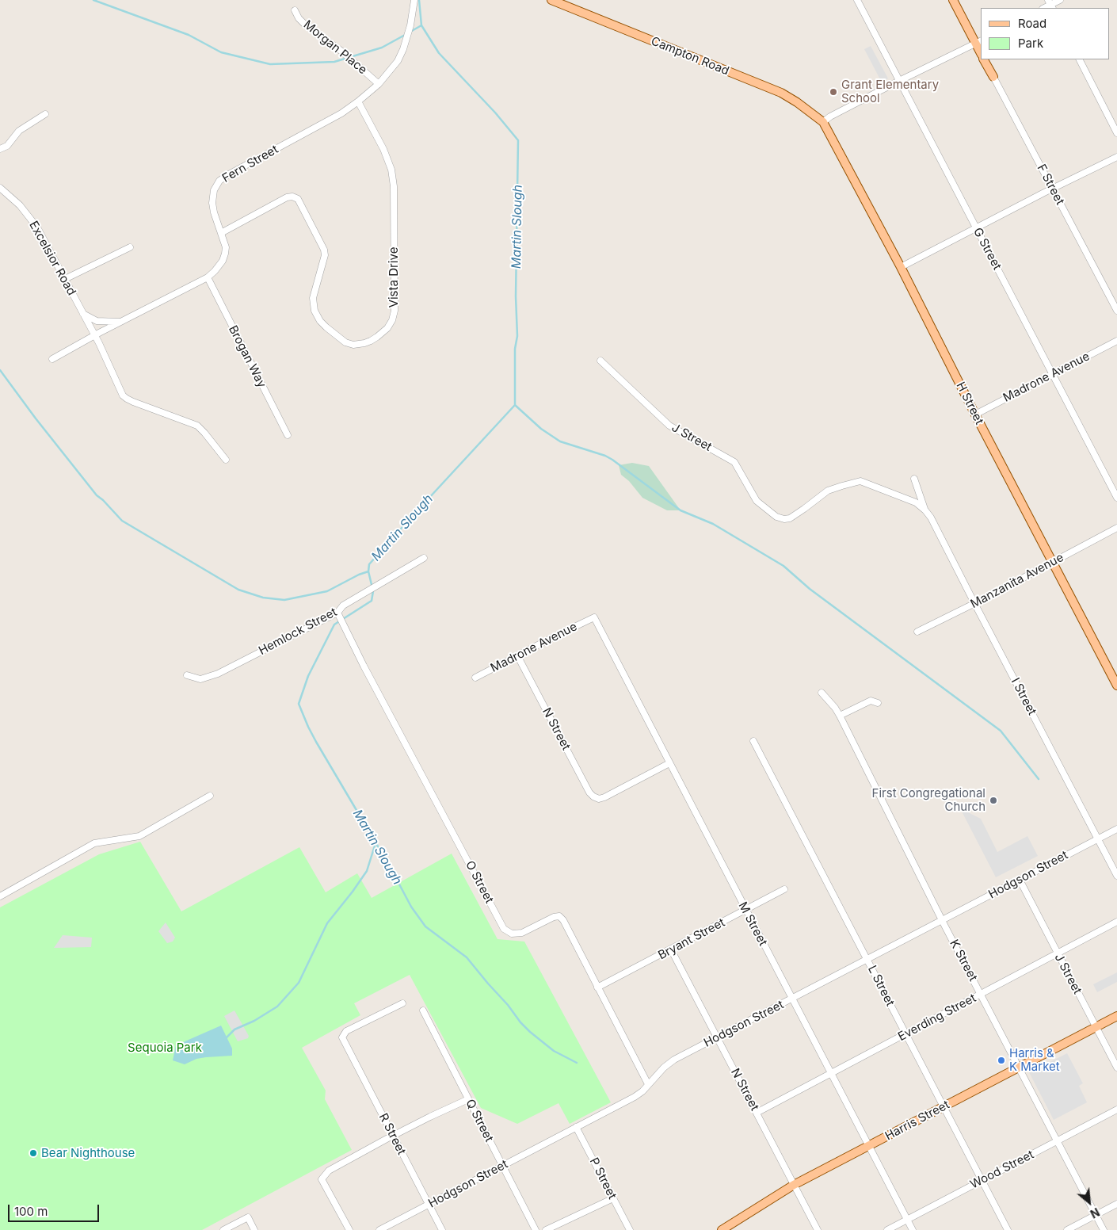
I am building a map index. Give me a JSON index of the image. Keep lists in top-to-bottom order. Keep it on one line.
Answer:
{"streets":{"main road":["Campton Road","F Street","H Street","Harris Street"],"street":["Morgan Place","Fern Street","G Street","Excelsior Road","Vista Drive","Brogan Way","Madrone Avenue","J Street","Manzanita Avenue","Hemlock Street","I Street","N Street","Hodgson Street","O Street","M Street","Bryant Street","K Street","L Street","Everding Street","Q Street","R Street","Wood Street","P Street"]},"crossings":[["Morgan Place","Fern Street"],["Campton Road","H Street"],["Fern Street","Excelsior Road"],["Fern Street","Vista Drive"],["Fern Street","Brogan Way"],["G Street","Madrone Avenue"],["Madrone Avenue","H Street"],["Madrone Avenue","N Street"],["Madrone Avenue","M Street"],["H Street","Manzanita Avenue"],["J Street","I Street"],["J Street","Hodgson Street"],["J Street","Everding Street"],["J Street","Harris Street"],["Manzanita Avenue","I Street"],["Hemlock Street","O Street"],["I Street","Hodgson Street"],["N Street","Hodgson Street"],["N Street","M Street"],["N Street","Bryant Street"],["N Street","Everding Street"],["N Street","Harris Street"],["Hodgson Street","O Street"],["Hodgson Street","M Street"],["Hodgson Street","K Street"],["Hodgson Street","L Street"],["Hodgson Street","Q Street"],["Hodgson Street","R Street"],["Hodgson Street","P Street"],["O Street","Bryant Street"],["M Street","Bryant Street"],["M Street","Everding Street"],["M Street","Harris Street"],["M Street","Wood Street"],["K Street","Everding Street"],["K Street","Harris Street"],["K Street","Wood Street"],["L Street","Everding Street"],["L Street","Harris Street"],["L Street","Wood Street"]],"water":["Martin Slough"],"parks":["Sequoia Park"],"places":["Grant Elementary School","First Congregational Church","Harris & K Market","Bear Nighthouse"],"legend":["Road","Park"],"scale_bar":"100 m","north":"bottom right"}
